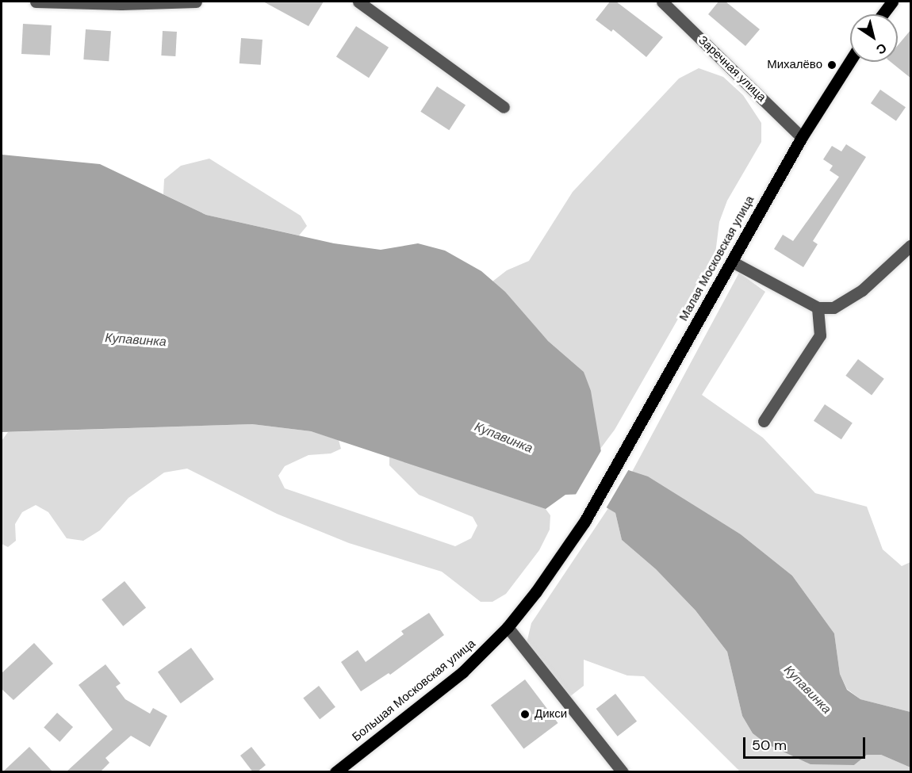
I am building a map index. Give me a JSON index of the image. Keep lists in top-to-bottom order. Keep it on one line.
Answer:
{"streets":{"main road":["Малая Московская улица","Большая Московская улица"],"street":["Заречная улица"]},"crossings":[["Заречная улица","Малая Московская улица"],["Малая Московская улица","Большая Московская улица"]],"water":["Купавинка"],"places":["Михалёво","Дикси"],"scale_bar":"50 m","north":"bottom right"}
